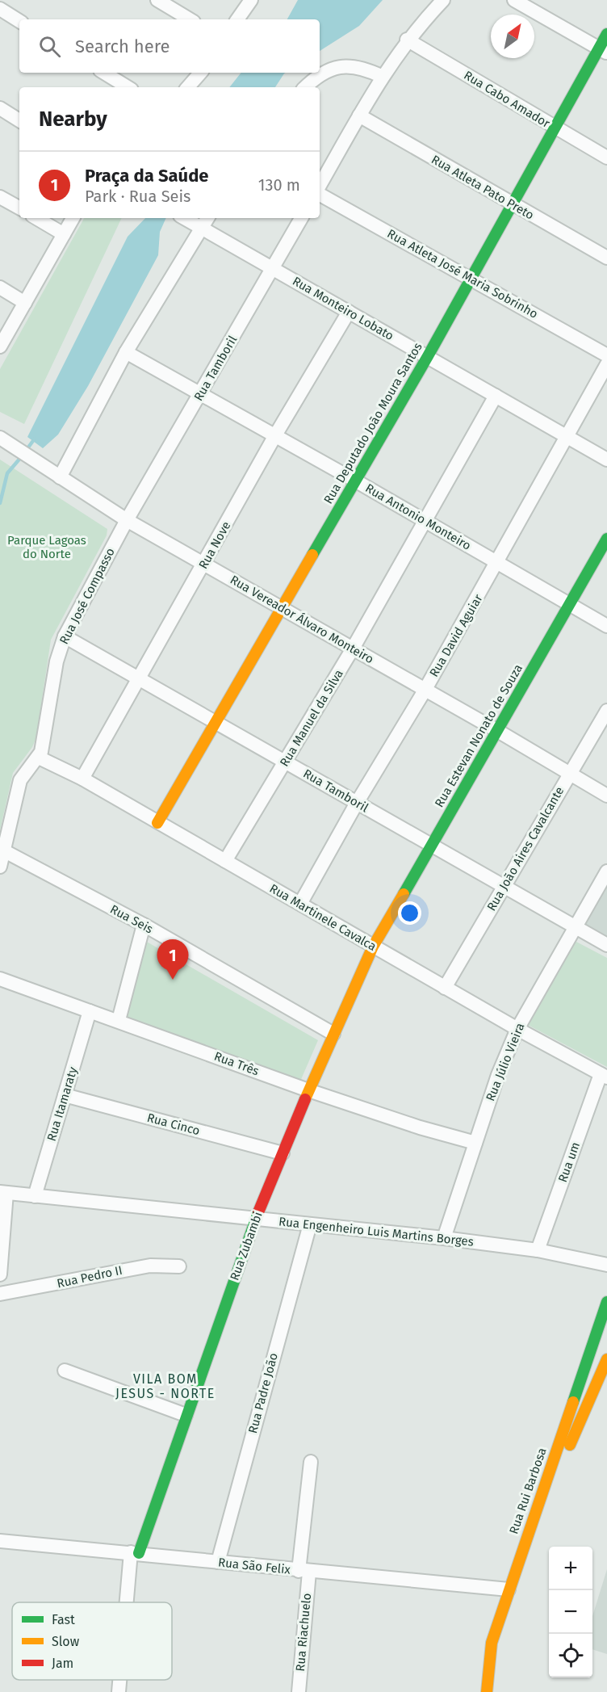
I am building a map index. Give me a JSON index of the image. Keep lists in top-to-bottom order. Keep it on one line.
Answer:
{"streets":{"street":["Rua Cabo Amador","Rua Atleta Pato Preto","Rua Atleta José Maria Sobrinho","Rua Monteiro Lobato","Rua Tamboril","Rua Deputado João Moura Santos","Rua Antonio Monteiro","Rua Nove","Rua José Compasso","Rua Vereador Álvaro Monteiro","Rua David Aguiar","Rua Manuel da Silva","Rua Estevan Nonato de Souza","Rua João Aires Cavalcante","Rua Martinele Cavalca","Rua Seis","Rua Júlio Vieira","Rua Três","Rua Itamaraty","Rua Cinco","Rua um","Rua Engenheiro Luis Martins Borges","Rua Zubambi","Rua Pedro II","Rua Padre João","Rua Rui Barbosa","Rua São Felix","Rua Riachuelo"]},"crossings":[["Rua Cabo Amador","Rua Deputado João Moura Santos"],["Rua Atleta Pato Preto","Rua Deputado João Moura Santos"],["Rua Atleta José Maria Sobrinho","Rua Deputado João Moura Santos"],["Rua Monteiro Lobato","Rua Tamboril"],["Rua Monteiro Lobato","Rua Deputado João Moura Santos"],["Rua Monteiro Lobato","Rua Nove"],["Rua Monteiro Lobato","Rua David Aguiar"],["Rua Monteiro Lobato","Rua Manuel da Silva"],["Rua Tamboril","Rua Deputado João Moura Santos"],["Rua Tamboril","Rua Antonio Monteiro"],["Rua Tamboril","Rua Nove"],["Rua Tamboril","Rua José Compasso"],["Rua Tamboril","Rua Vereador Álvaro Monteiro"],["Rua Tamboril","Rua David Aguiar"],["Rua Tamboril","Rua Manuel da Silva"],["Rua Tamboril","Rua Estevan Nonato de Souza"],["Rua Tamboril","Rua João Aires Cavalcante"],["Rua Tamboril","Rua Júlio Vieira"],["Rua Deputado João Moura Santos","Rua Antonio Monteiro"],["Rua Deputado João Moura Santos","Rua Vereador Álvaro Monteiro"],["Rua Deputado João Moura Santos","Rua Martinele Cavalca"],["Rua Antonio Monteiro","Rua Nove"],["Rua Antonio Monteiro","Rua David Aguiar"],["Rua Antonio Monteiro","Rua Manuel da Silva"],["Rua Antonio Monteiro","Rua Estevan Nonato de Souza"],["Rua Nove","Rua Vereador Álvaro Monteiro"],["Rua Nove","Rua Martinele Cavalca"],["Rua José Compasso","Rua Vereador Álvaro Monteiro"],["Rua José Compasso","Rua Martinele Cavalca"],["Rua Vereador Álvaro Monteiro","Rua David Aguiar"],["Rua Vereador Álvaro Monteiro","Rua Manuel da Silva"],["Rua Vereador Álvaro Monteiro","Rua Estevan Nonato de Souza"],["Rua Vereador Álvaro Monteiro","Rua João Aires Cavalcante"],["Rua David Aguiar","Rua Martinele Cavalca"],["Rua Manuel da Silva","Rua Martinele Cavalca"],["Rua Estevan Nonato de Souza","Rua Martinele Cavalca"],["Rua Estevan Nonato de Souza","Rua Zubambi"],["Rua João Aires Cavalcante","Rua Martinele Cavalca"],["Rua Martinele Cavalca","Rua Júlio Vieira"],["Rua Martinele Cavalca","Rua um"],["Rua Martinele Cavalca","Rua Zubambi"],["Rua Seis","Rua Zubambi"],["Rua Júlio Vieira","Rua Três"],["Rua Júlio Vieira","Rua Engenheiro Luis Martins Borges"],["Rua Três","Rua Itamaraty"],["Rua Três","Rua Zubambi"],["Rua Itamaraty","Rua Cinco"],["Rua Itamaraty","Rua Engenheiro Luis Martins Borges"],["Rua Cinco","Rua Zubambi"],["Rua um","Rua Engenheiro Luis Martins Borges"],["Rua Engenheiro Luis Martins Borges","Rua Zubambi"],["Rua Engenheiro Luis Martins Borges","Rua Padre João"],["Rua Zubambi","Rua São Felix"],["Rua Padre João","Rua São Felix"],["Rua Rui Barbosa","Rua São Felix"],["Rua São Felix","Rua Riachuelo"]],"districts":["VILA BOM JESUS - NORTE"],"parks":["Parque Lagoas do Norte"],"legend":["Fast","Slow","Jam"],"north":"top right","page":{"search":"Search here","heading":"Nearby","list":[{"mark":"1","name":"Praça da Saúde","note":"Park · Rua Seis","value":"130 m"}],"pins":"1","map_buttons":["+","−"]}}
